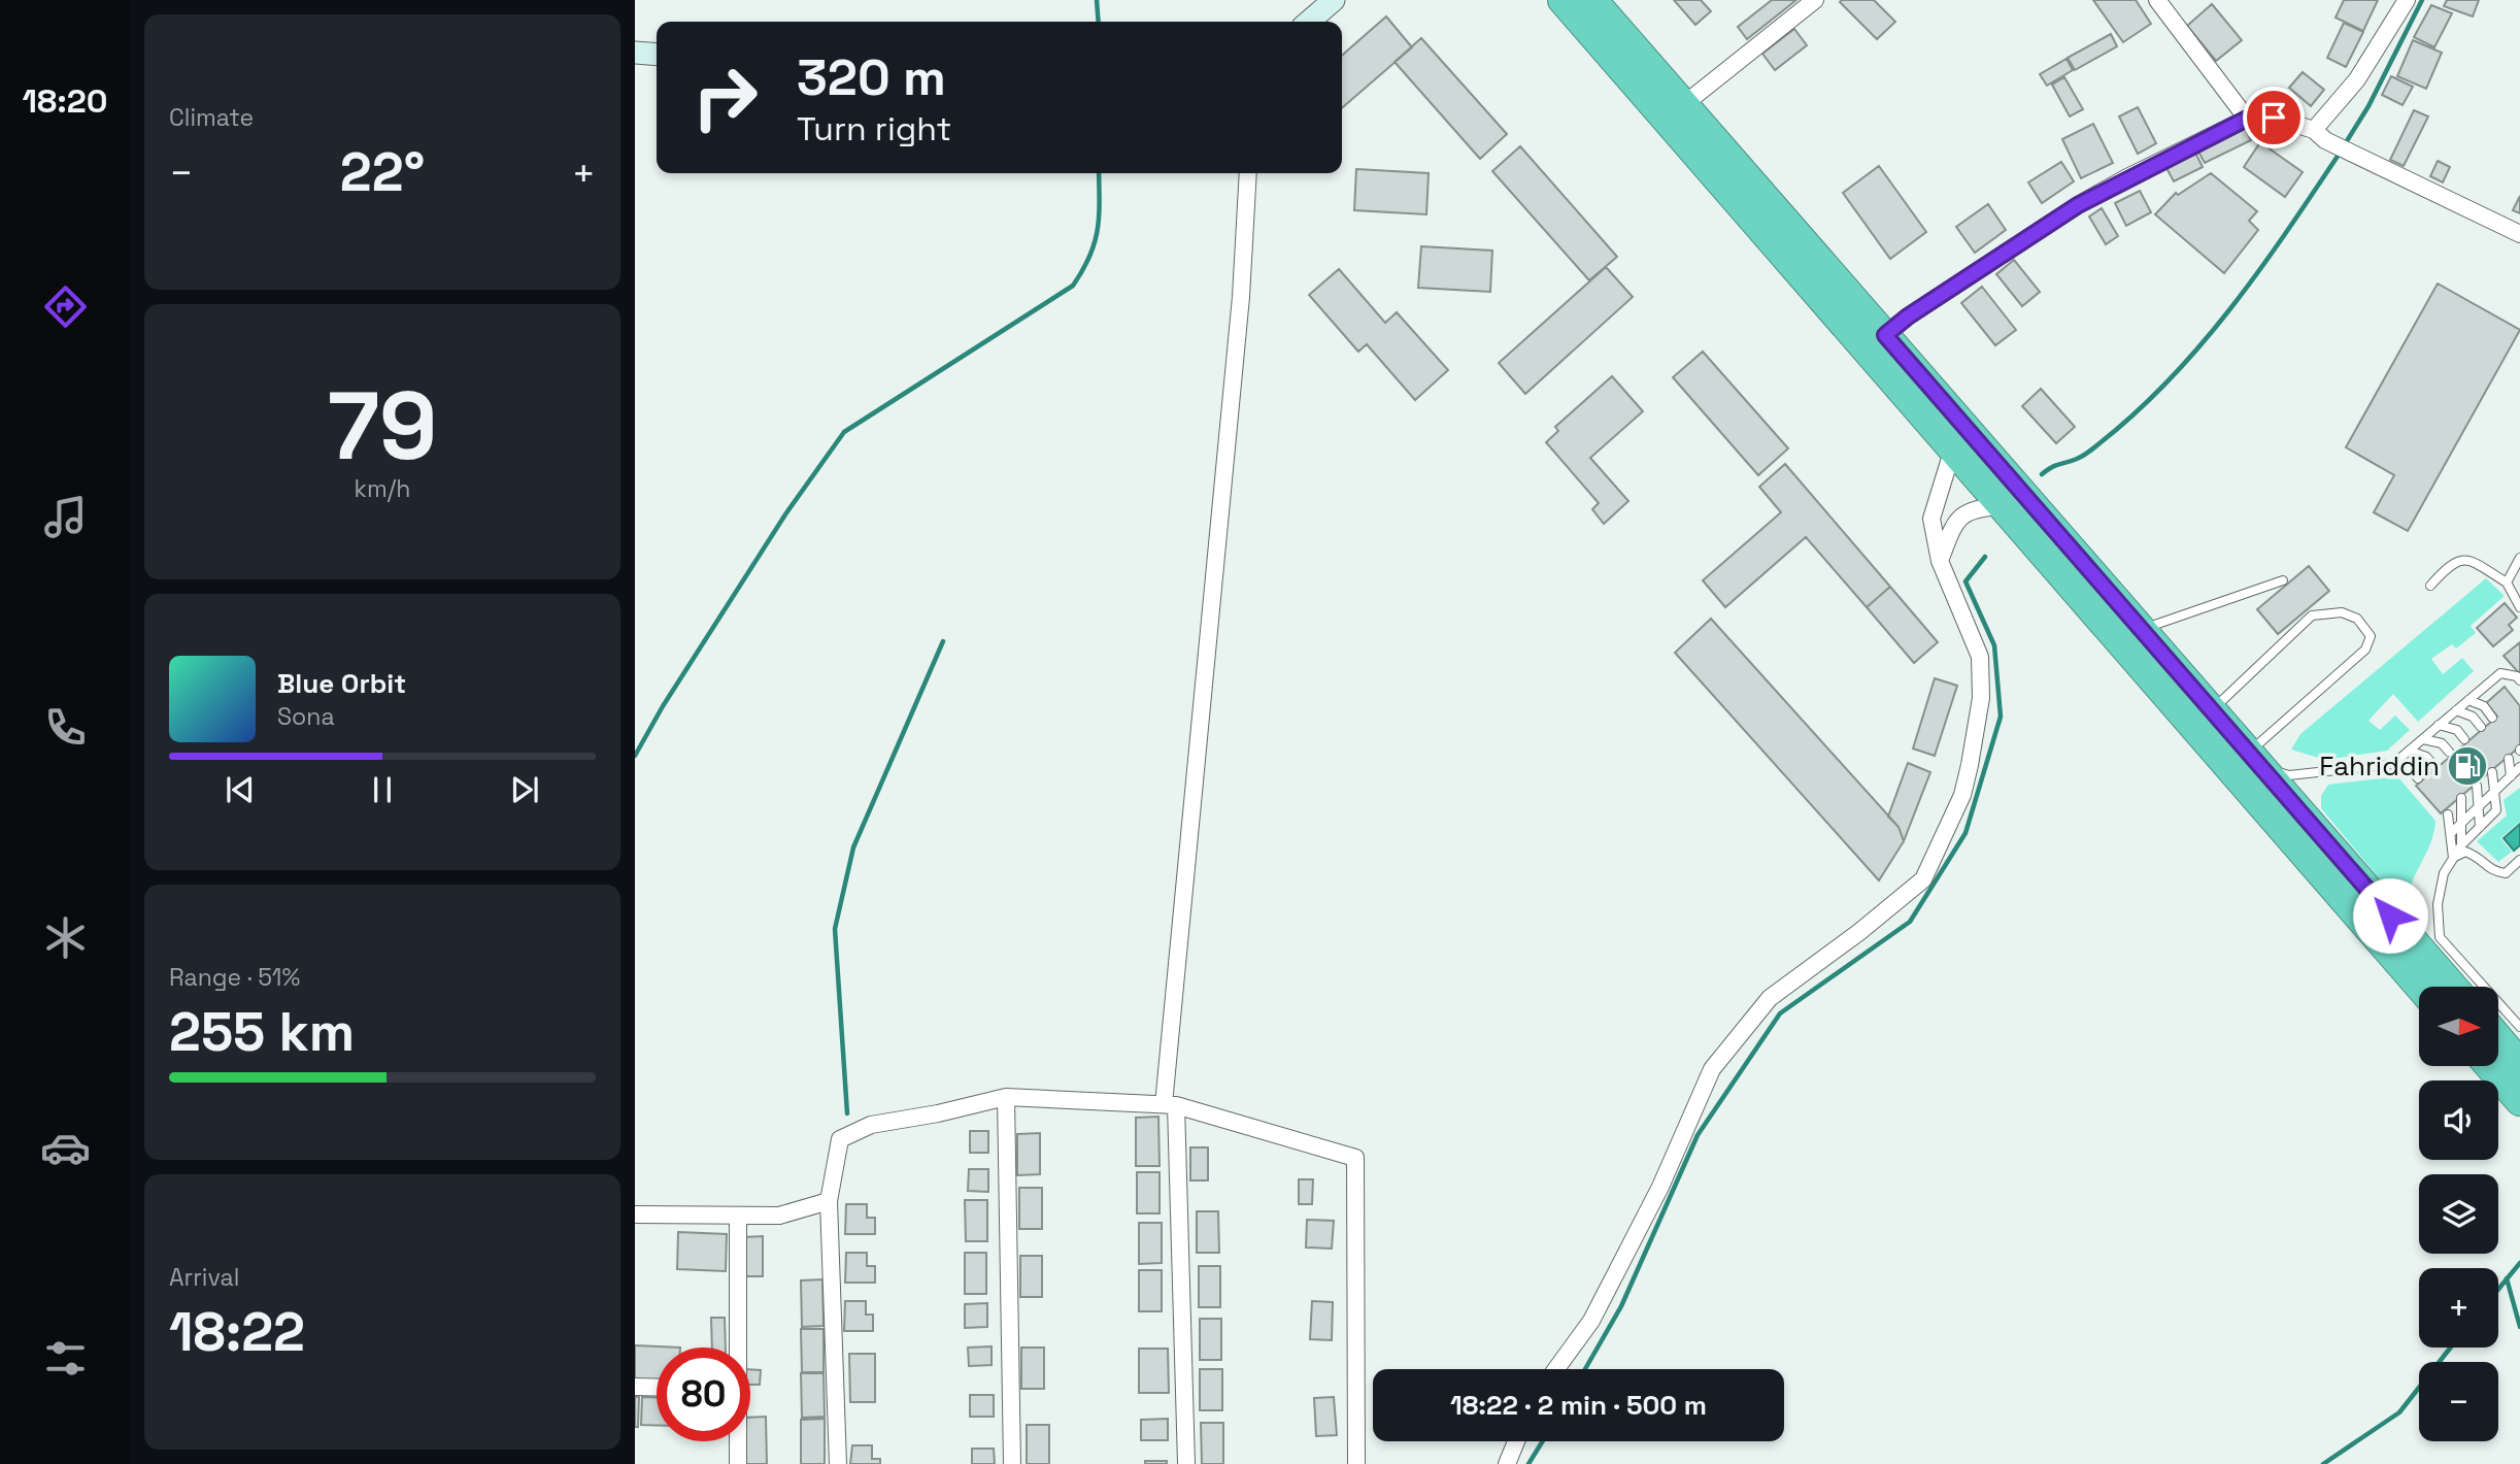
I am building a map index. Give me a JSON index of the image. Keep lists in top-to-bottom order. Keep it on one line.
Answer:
{"places":{"fuel station":["Fahriddin"]},"north":"right","page":{"tabs":"18:20","tile":["Climate",["79","km/h"],["Range · 51%","255 km"],["Arrival","18:22"]],"turn":["320 m","Turn right"],"heat":["−","22°","+"],"song":["Blue Orbit","Sona"],"map_buttons":["+","−"],"limit":"80","trip":"18:22 · 2 min · 500 m"}}
